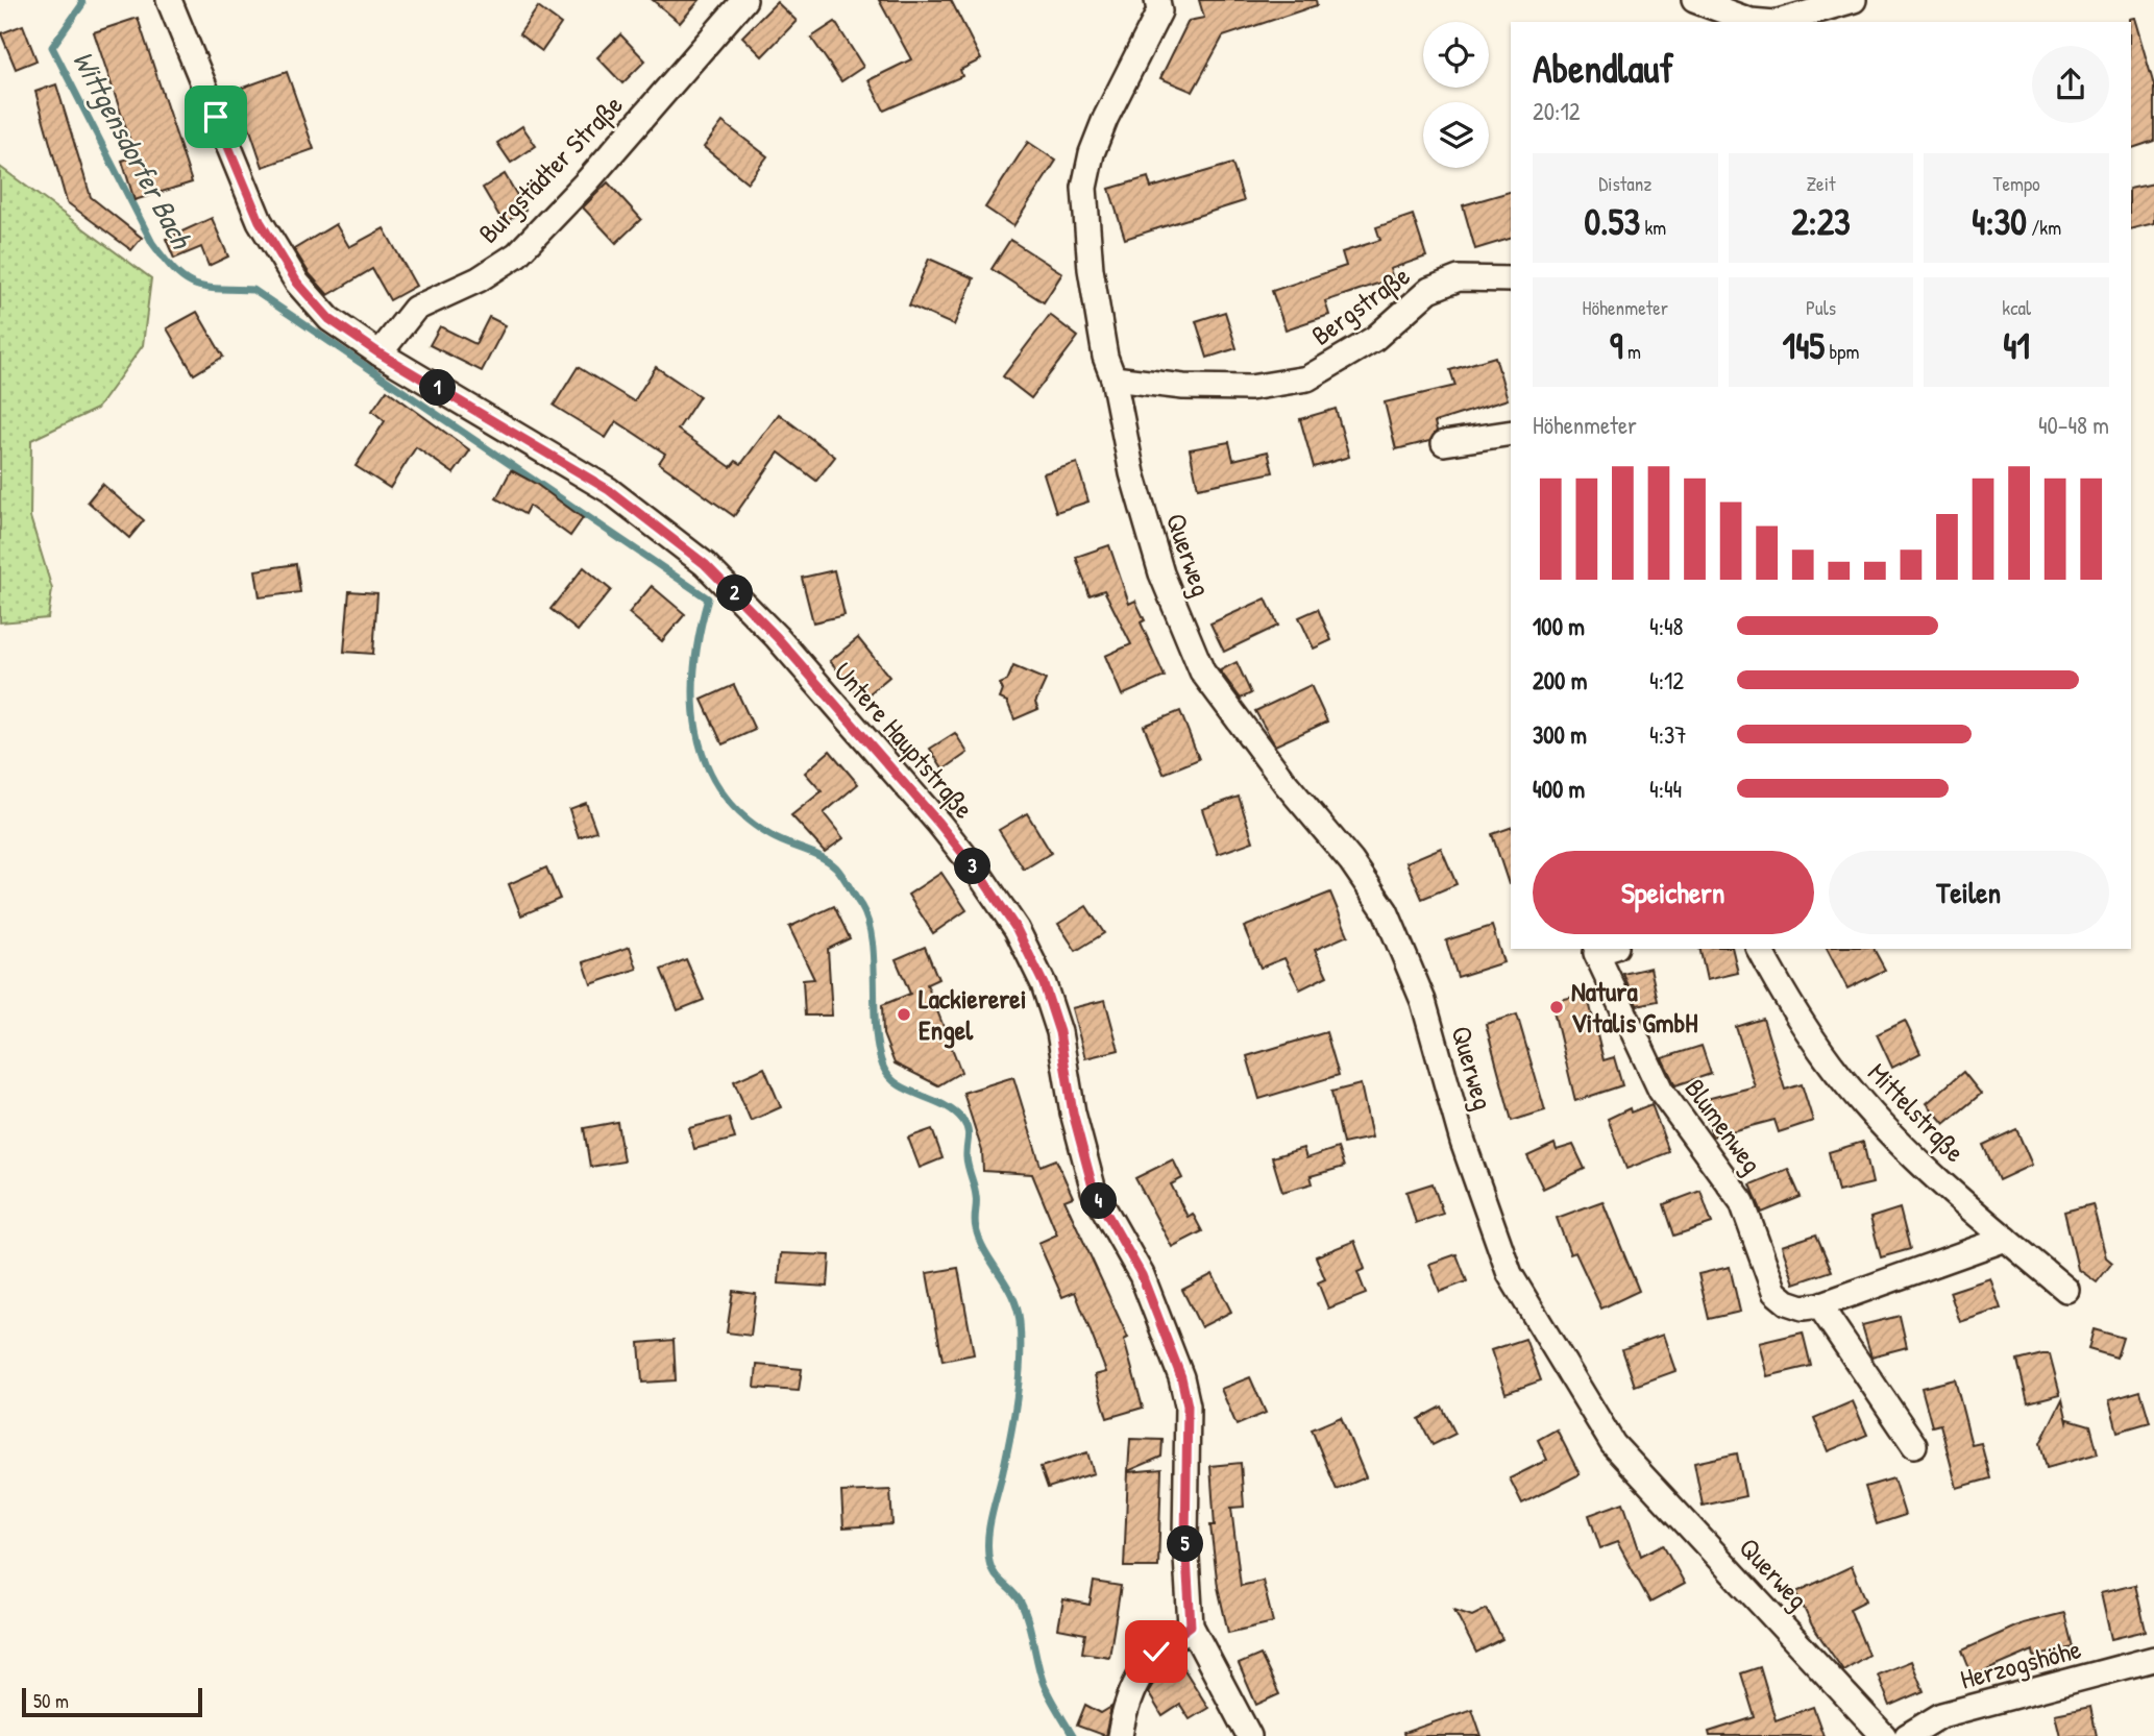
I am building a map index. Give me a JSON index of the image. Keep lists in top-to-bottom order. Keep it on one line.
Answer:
{"streets":{"street":["Burgstädter Straße","Bergstraße","Querweg","Untere Hauptstraße","Mittelstraße","Blumenweg","Herzogshöhe"]},"crossings":[["Burgstädter Straße","Untere Hauptstraße"],["Bergstraße","Querweg"],["Mittelstraße","Blumenweg"]],"water":["Wittgensdorfer Bach"],"places":["Natura Vitalis GmbH","Lackiererei Engel"],"scale_bar":"50 m","page":{"heading":["Abendlauf","20:12"],"stats":[["Distanz","0.53 km"],["Zeit","2:23"],["Tempo","4:30 /km"],["Höhenmeter","9 m"],["Puls","145 bpm"],["kcal","41"]],"pins":["1","2","3","4","5"],"chart":["Höhenmeter","40–48 m"],"list":[{"name":"100 m","note":"4:48"},{"name":"200 m","note":"4:12"},{"name":"300 m","note":"4:37"},{"name":"400 m","note":"4:44"}],"buttons":["Speichern","Teilen"],"scale":"50 m"}}
